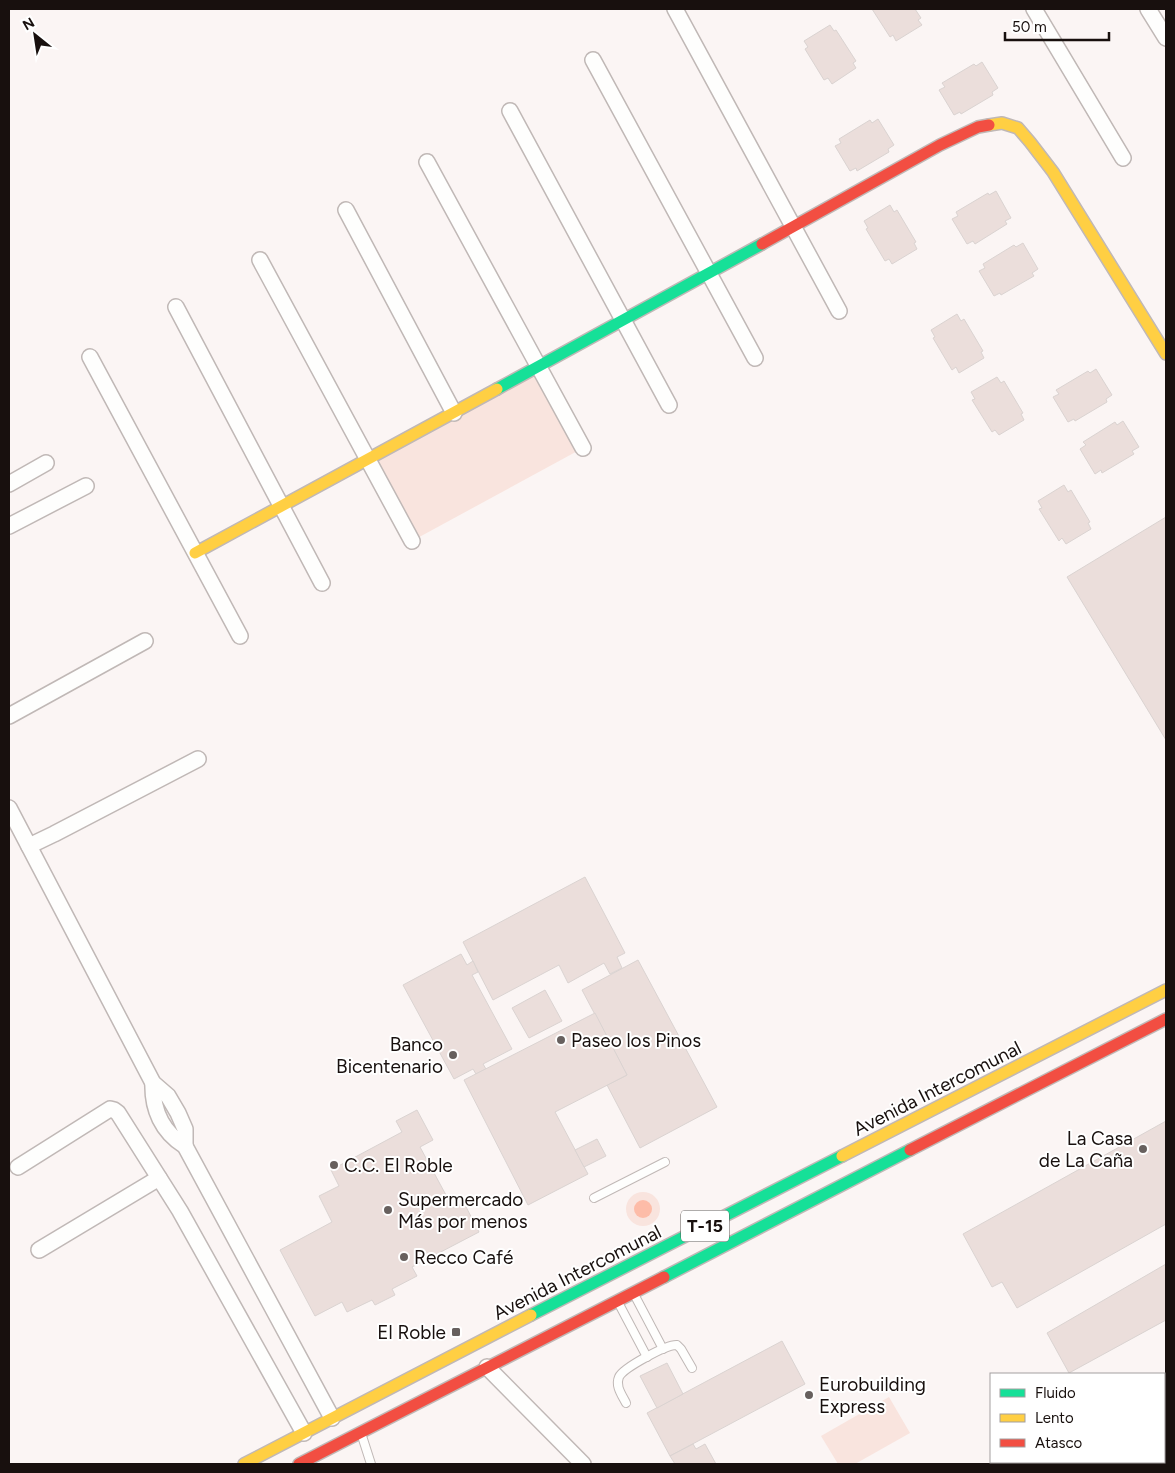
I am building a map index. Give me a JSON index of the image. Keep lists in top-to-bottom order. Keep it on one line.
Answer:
{"streets":{"main road":["Avenida Intercomunal","T-15"]},"places":{"other":["Paseo los Pinos","Banco Bicentenario","La Casa de La Caña","C.C. El Roble","Supermercado Más por menos","Recco Café","Eurobuilding Express"],"transit":["El Roble"]},"legend":["Fluido","Lento","Atasco"],"scale_bar":"50 m","north":"top left"}
